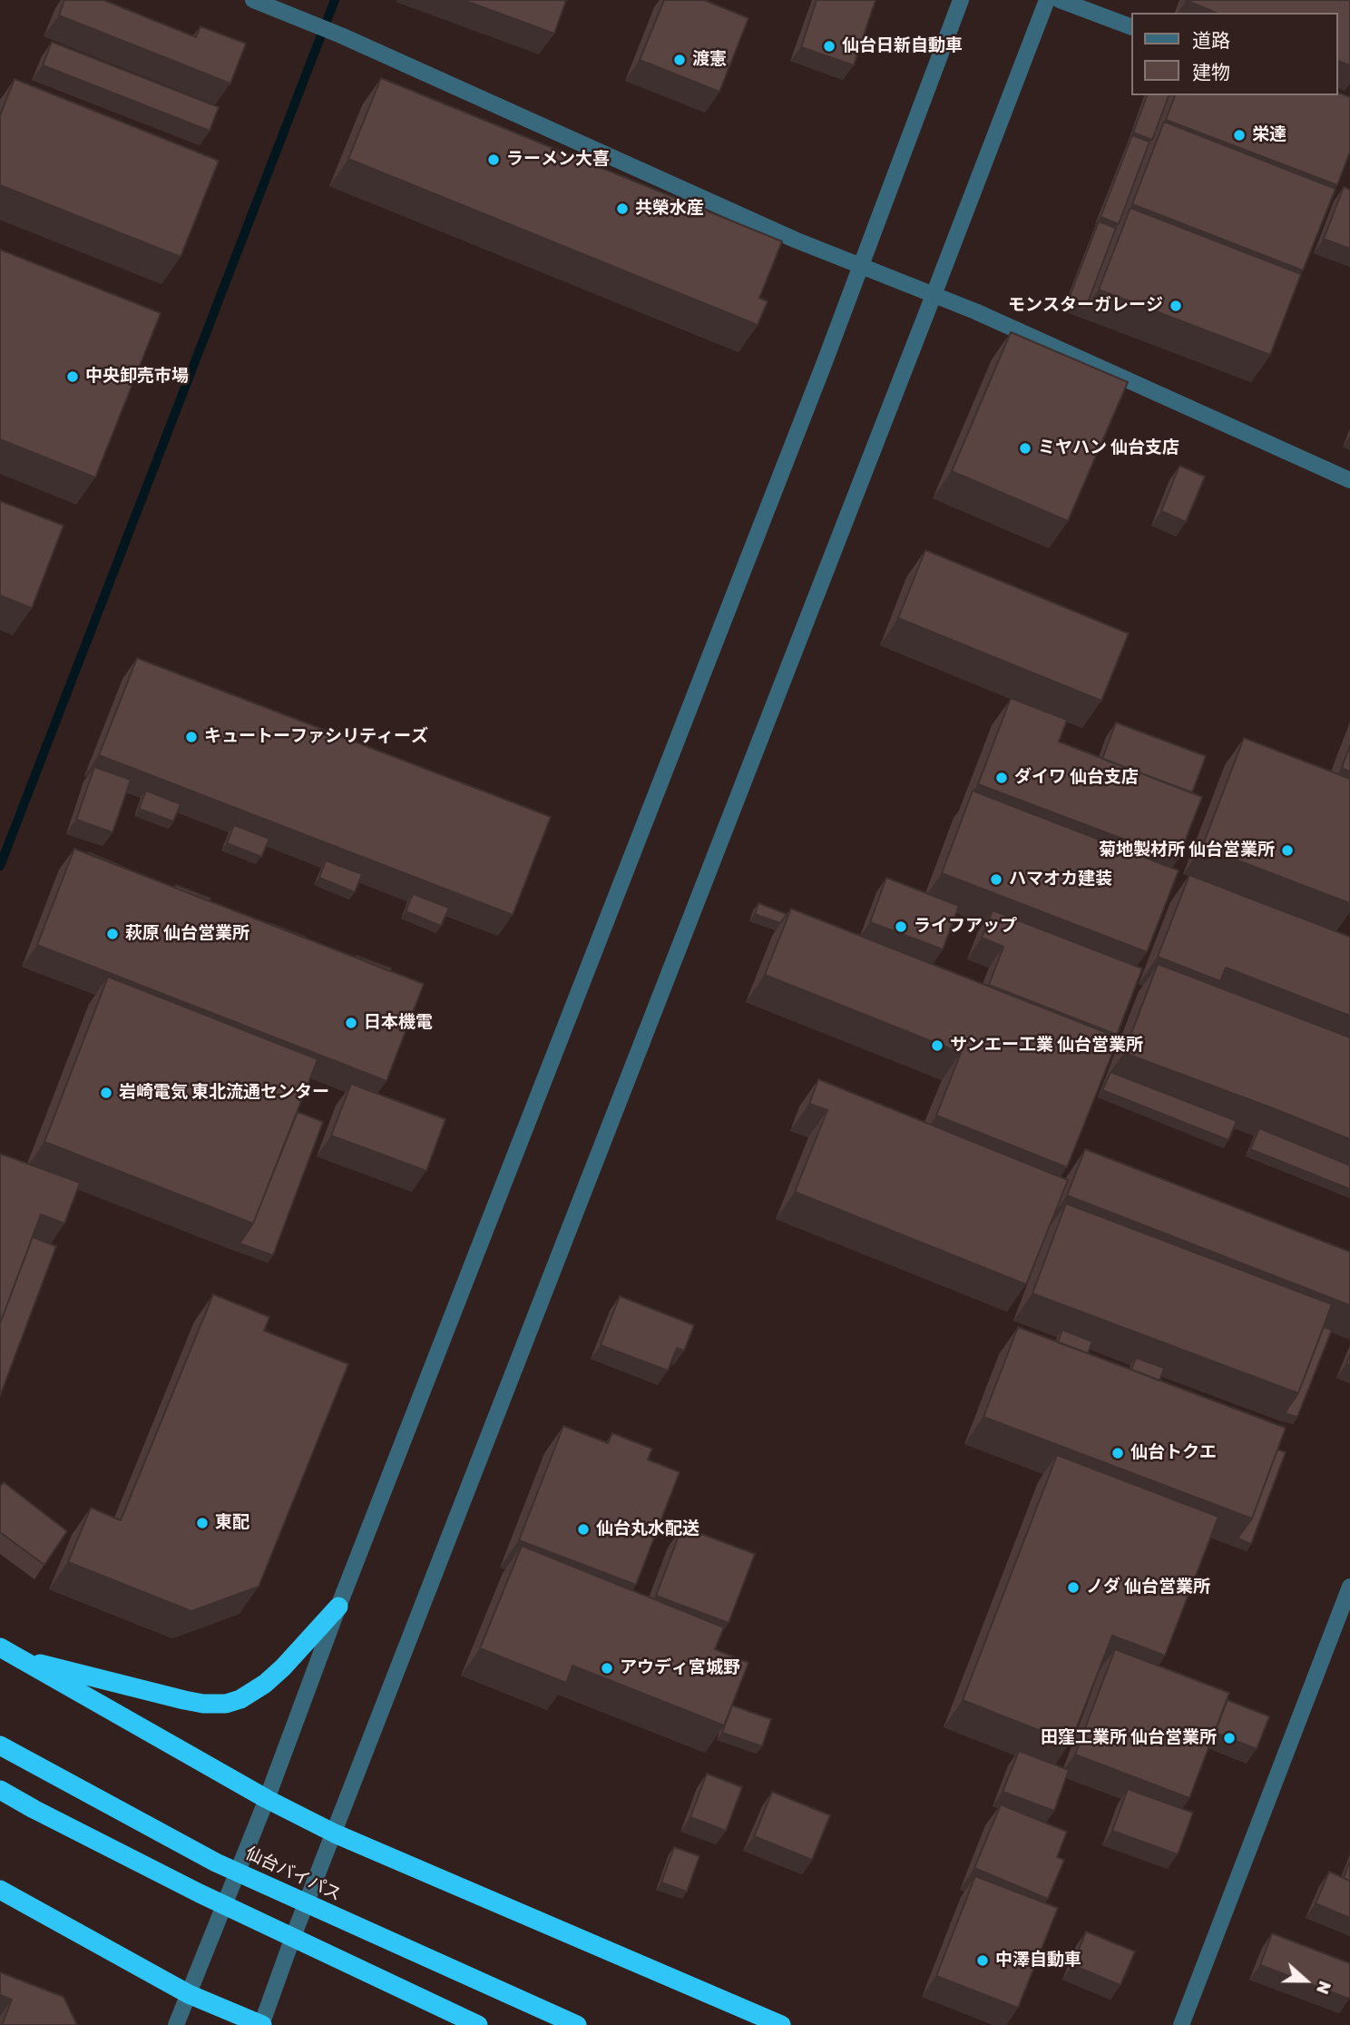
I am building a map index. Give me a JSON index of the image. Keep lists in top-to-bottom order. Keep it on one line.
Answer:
{"streets":{"highway":["仙台バイパス"]},"places":["仙台日新自動車","渡憲","栄達","ラーメン大喜","共榮水産","モンスターガレージ","中央卸売市場","ミヤハン 仙台支店","キュートーファシリティーズ","ダイワ 仙台支店","菊地製材所 仙台営業所","ハマオカ建装","ライフアップ","萩原 仙台営業所","日本機電","サンエー工業 仙台営業所","岩崎電気 東北流通センター","仙台トクエ","東配","仙台丸水配送","ノダ 仙台営業所","アウディ宮城野","田窪工業所 仙台営業所","中澤自動車"],"legend":["道路","建物"],"north":"right"}
